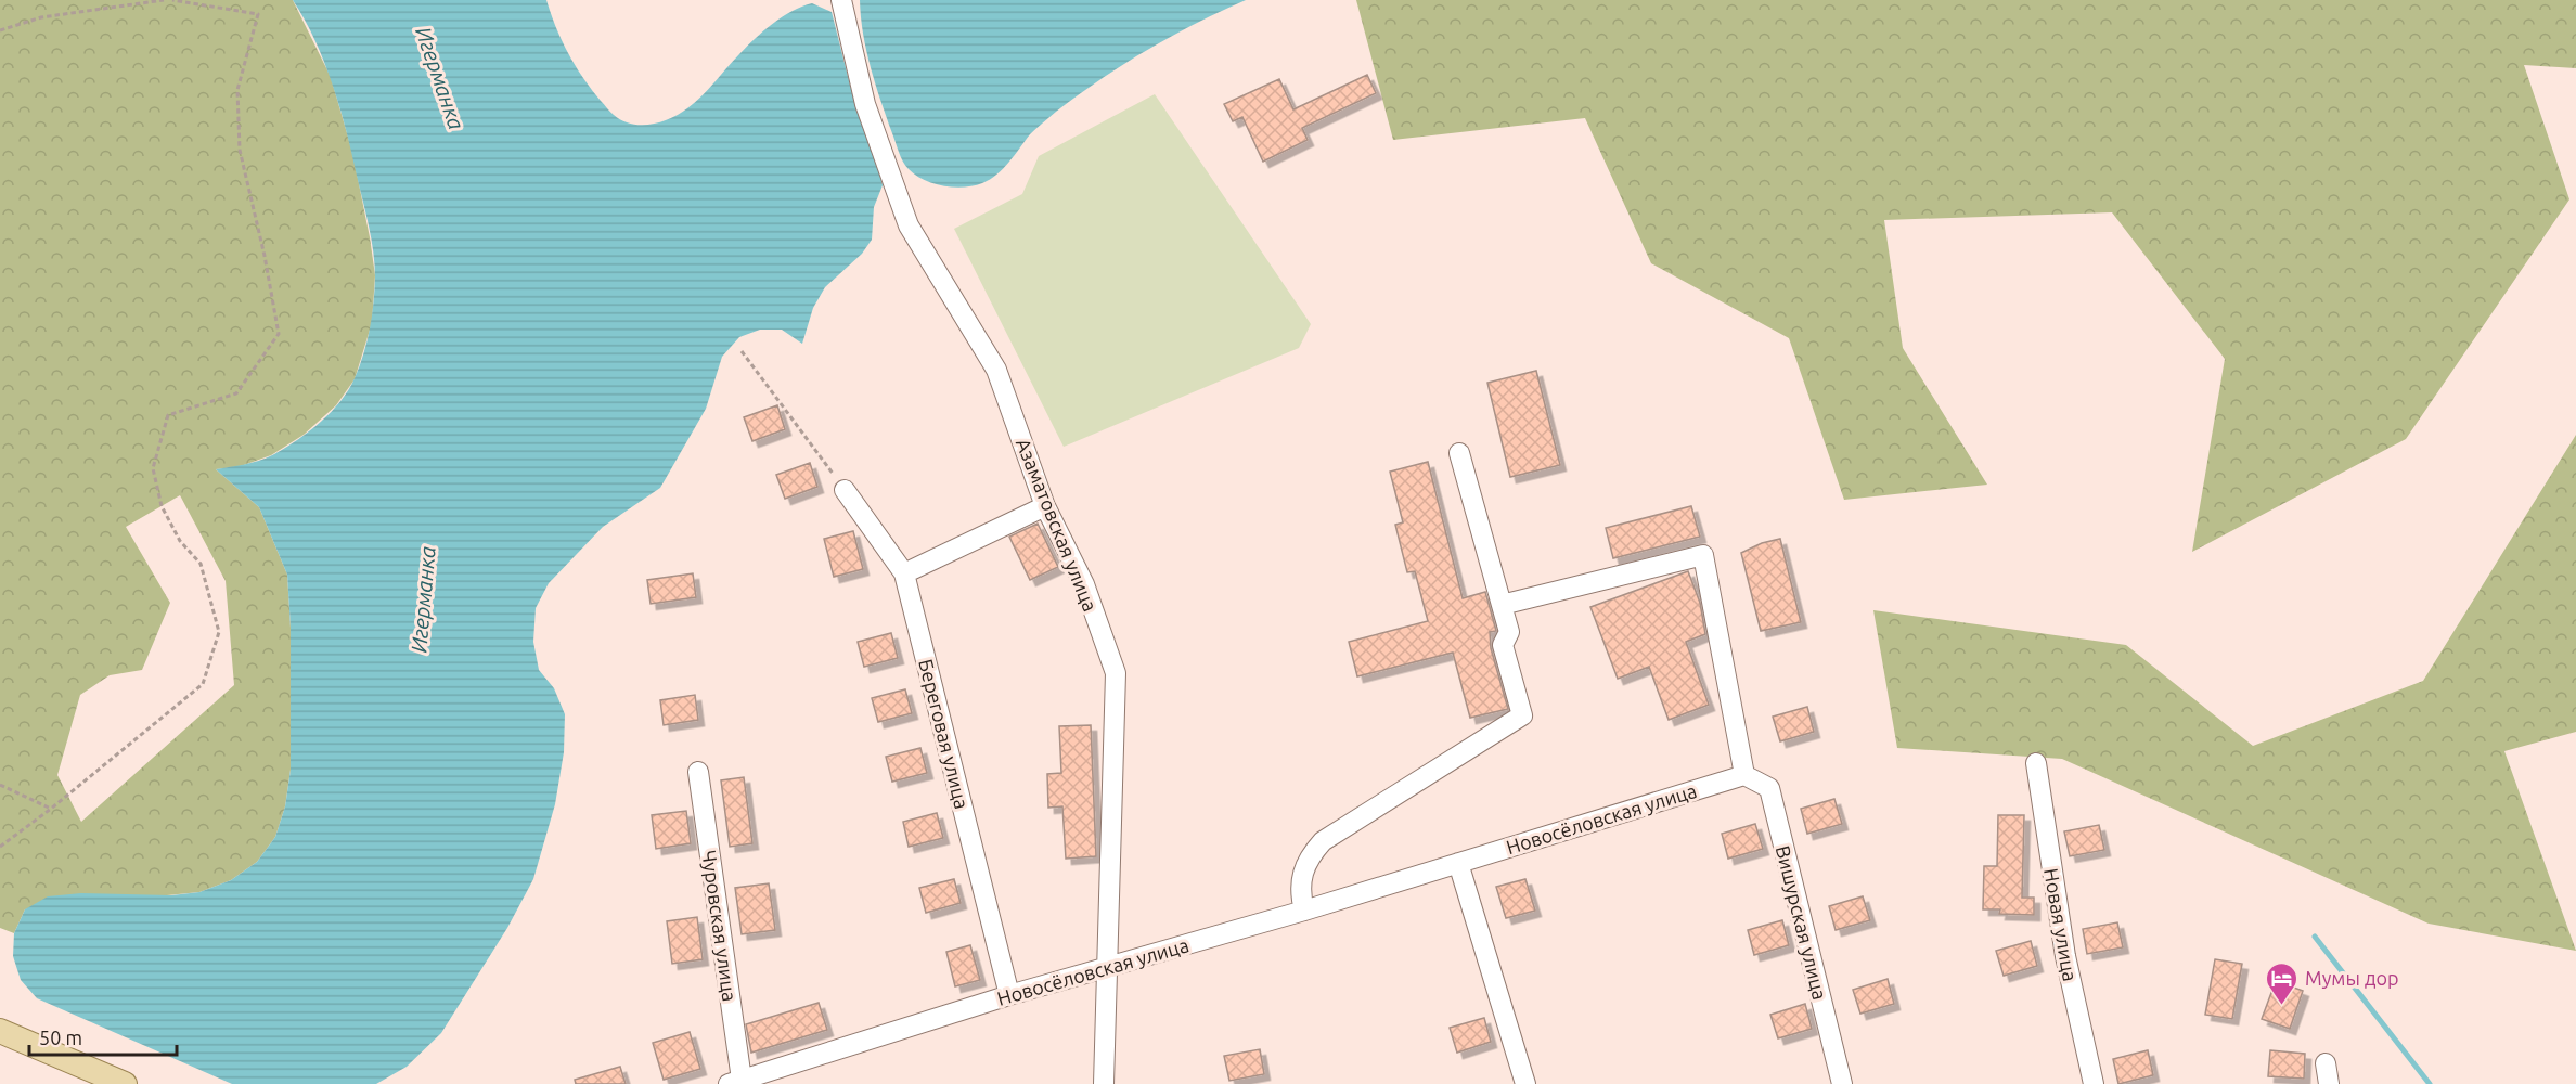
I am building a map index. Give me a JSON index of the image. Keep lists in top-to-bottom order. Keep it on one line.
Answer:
{"streets":{"street":["Азаматовская улица","Береговая улица","Новосёловская улица","Вишурская улица","Новая улица","Чуровская улица"]},"crossings":[["Азаматовская улица","Новосёловская улица"],["Береговая улица","Новосёловская улица"],["Новосёловская улица","Вишурская улица"],["Новосёловская улица","Чуровская улица"]],"water":["Игерманка"],"places":{"hotel":["Мумы дор"]},"scale_bar":"50 m"}
